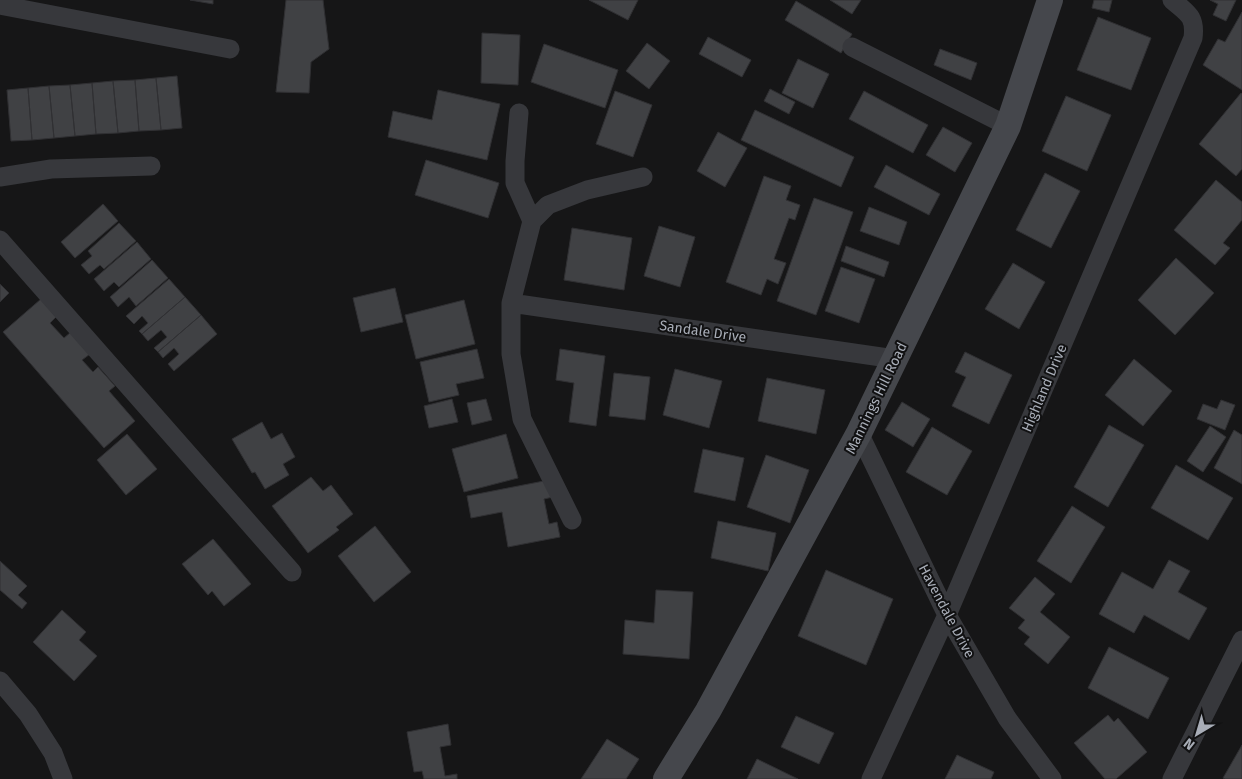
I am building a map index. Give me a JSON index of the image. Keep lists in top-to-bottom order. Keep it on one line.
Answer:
{"streets":{"main road":["Mannings Hill Road"],"street":["Sandale Drive","Highland Drive","Havendale Drive"]},"crossings":[["Sandale Drive","Mannings Hill Road"],["Highland Drive","Havendale Drive"],["Mannings Hill Road","Havendale Drive"]],"north":"bottom left"}
